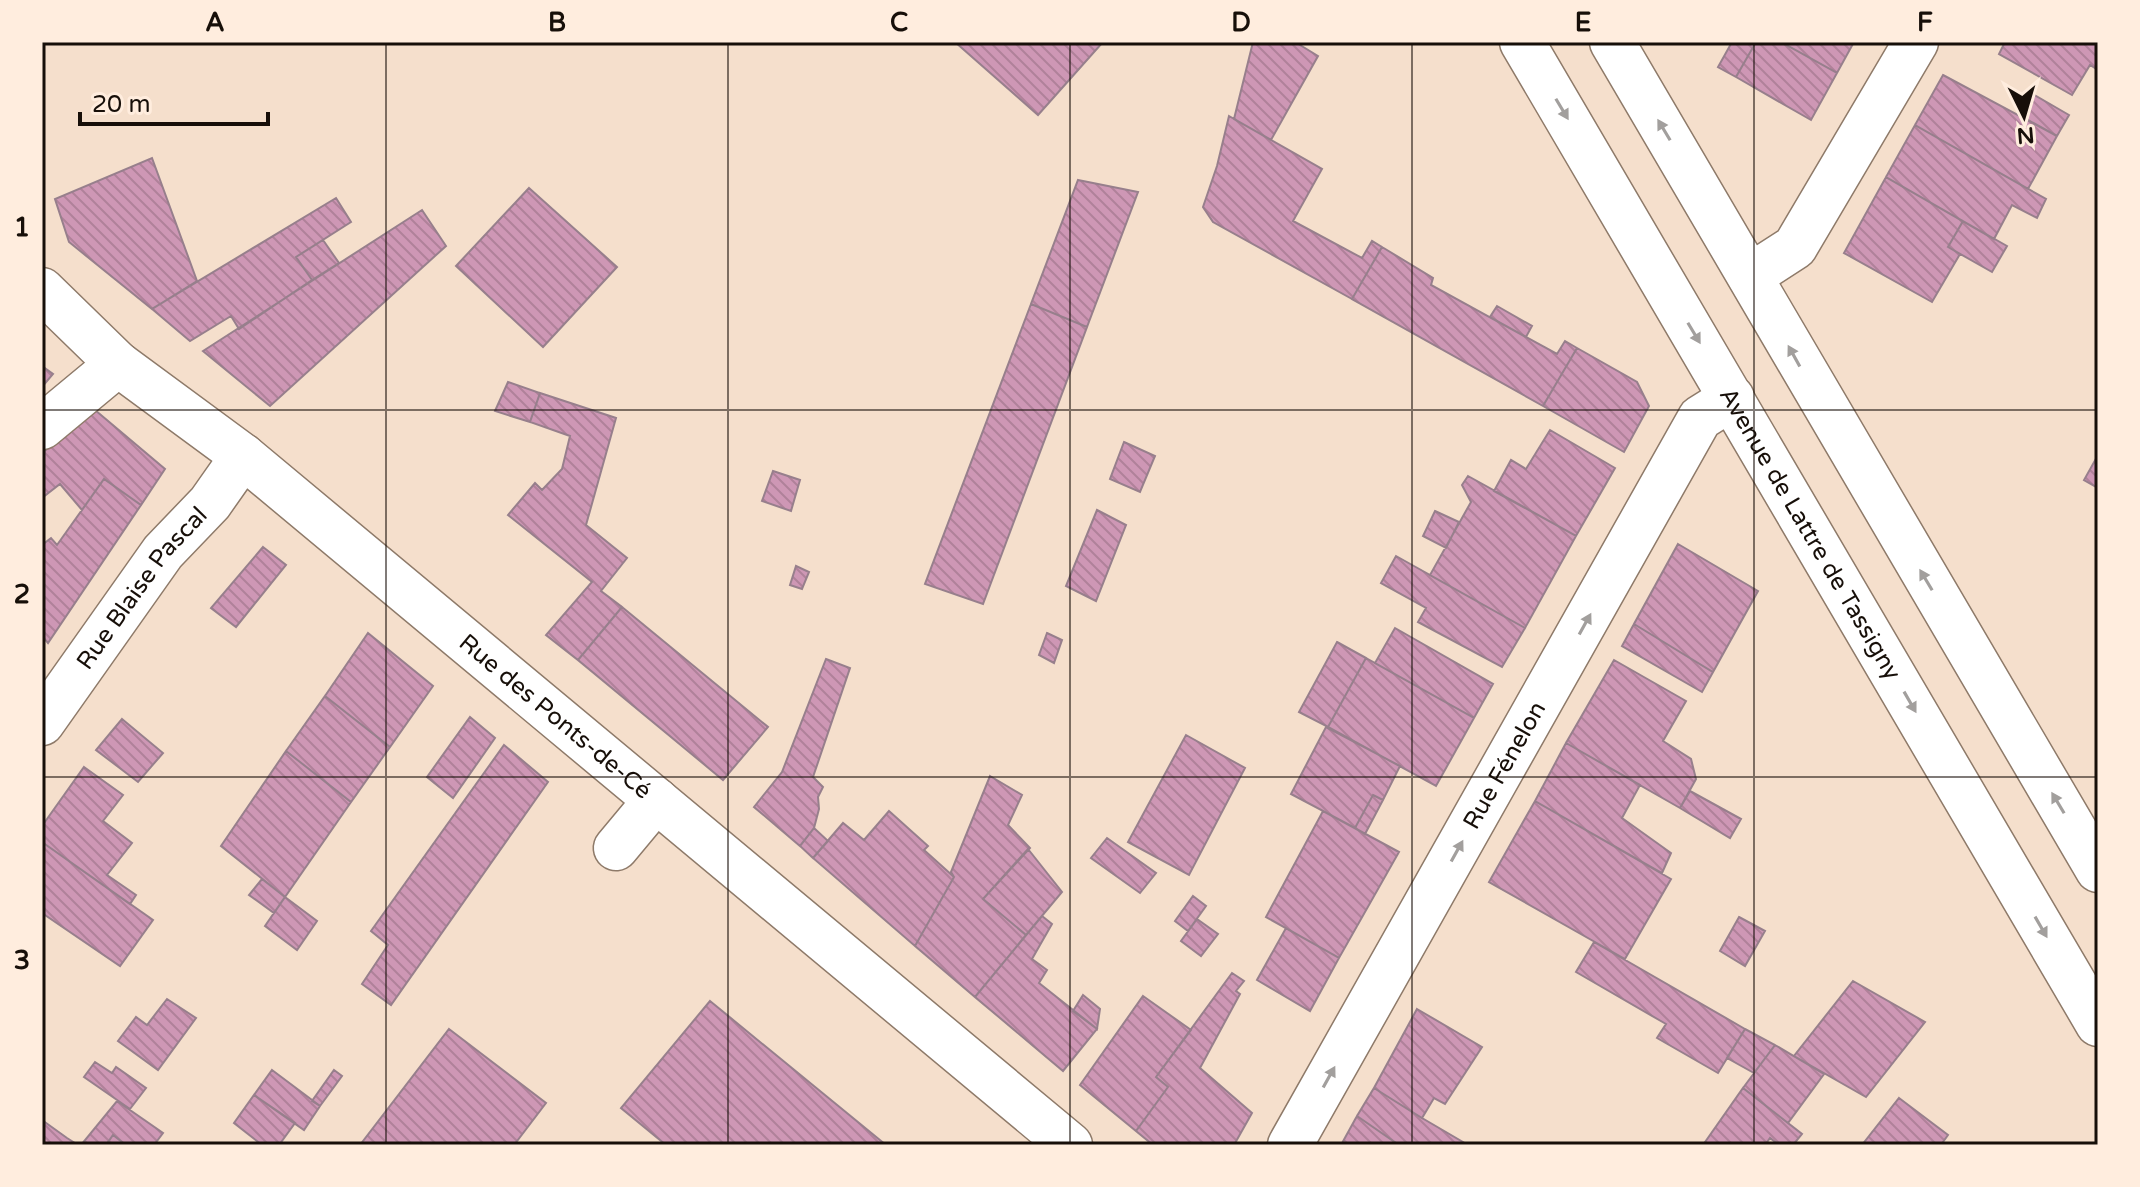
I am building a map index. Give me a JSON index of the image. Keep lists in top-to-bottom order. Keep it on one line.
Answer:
{"streets":{"street":["Avenue de Lattre de Tassigny","Rue Blaise Pascal","Rue des Ponts-de-Cé","Rue Fénelon"]},"crossings":[["Avenue de Lattre de Tassigny","Rue Fénelon"],["Rue Blaise Pascal","Rue des Ponts-de-Cé"]],"one_way":["Rue Fénelon"],"scale_bar":"20 m","north":"bottom","grid":{"columns":["A","B","C","D","E","F"],"rows":["1","2","3"]}}
